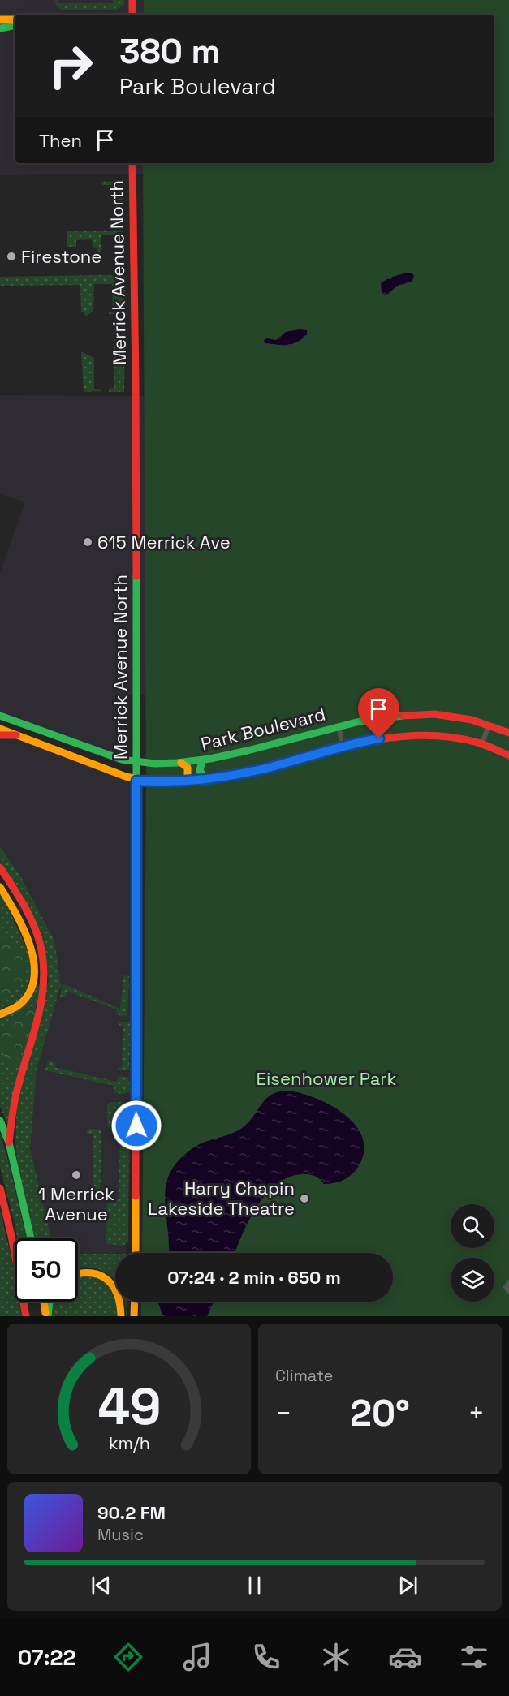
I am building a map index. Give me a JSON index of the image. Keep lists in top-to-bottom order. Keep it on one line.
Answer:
{"streets":{"main road":["Merrick Avenue North","Park Boulevard"]},"crossings":[["Merrick Avenue North","Park Boulevard"]],"parks":["Eisenhower Park"],"places":["Firestone","615 Merrick Ave","1 Merrick Avenue","Harry Chapin Lakeside Theatre"],"page":{"turn":["380 m","Park Boulevard"],"then":"Then","limit":"50","trip":"07:24 · 2 min · 650 m","tile":"Climate","heat":["−","20°","+"],"song":["90.2 FM","Music"],"tabs":"07:22","gauge":["49","km/h"]}}
